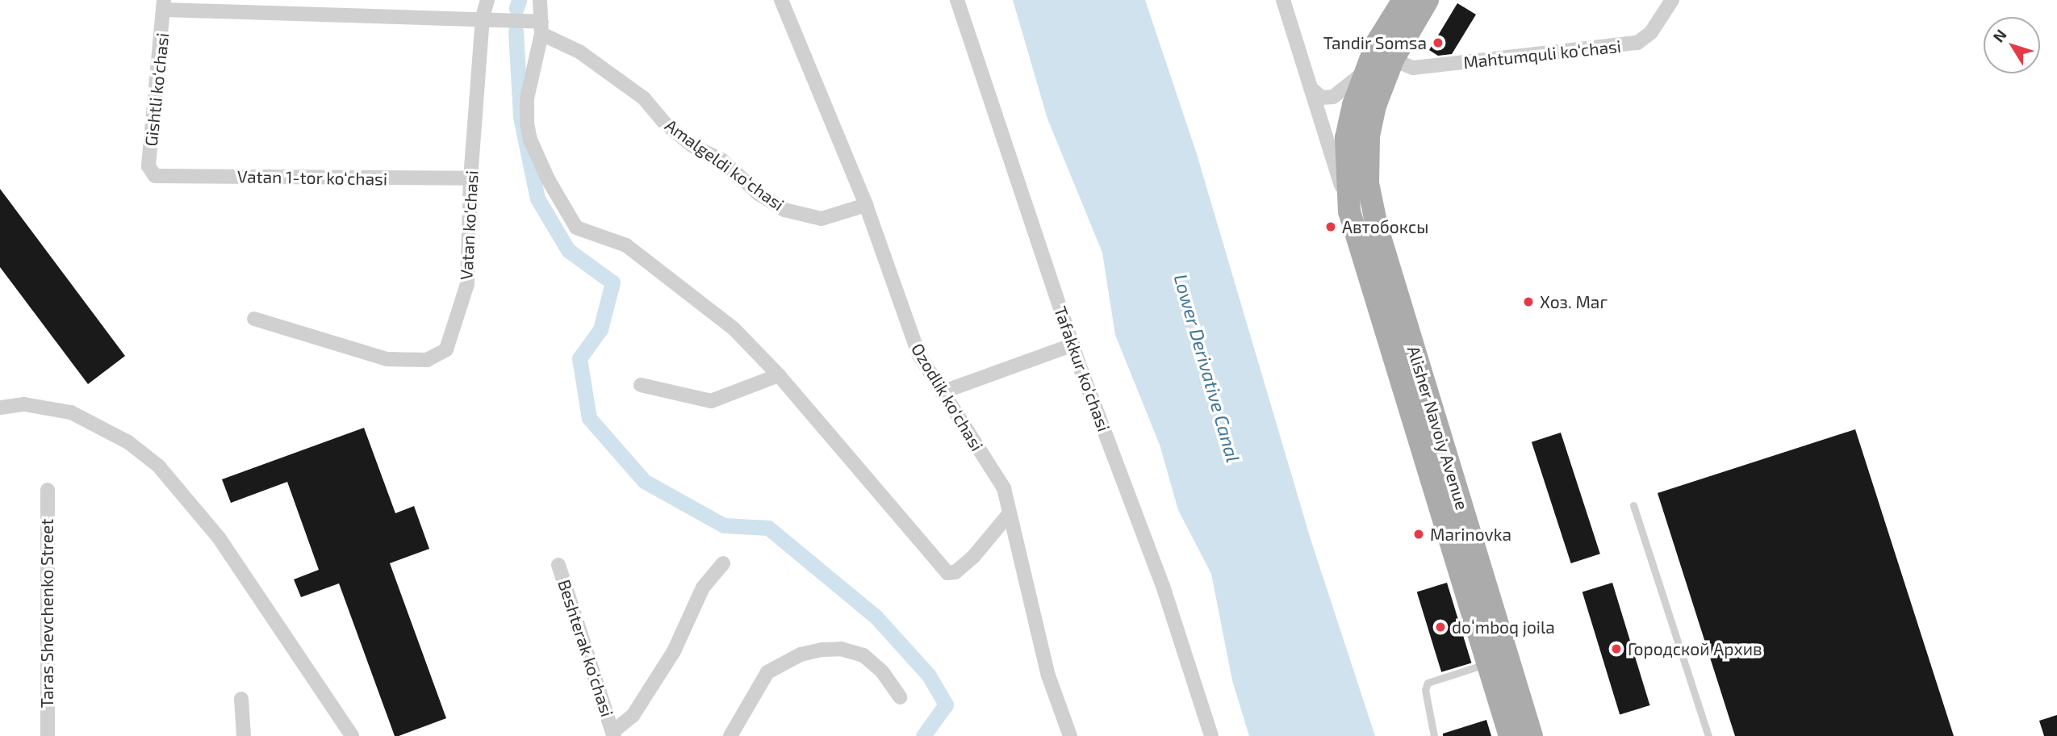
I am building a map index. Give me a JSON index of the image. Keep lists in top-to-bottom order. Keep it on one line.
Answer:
{"streets":{"main road":["Alisher Navoiy Avenue"],"street":["Mahtumquli ko‘chasi","Gishtli ko‘chasi","Amalgeldi ko‘chasi","Vatan 1-tor ko‘chasi","Vatan ko'chasi","Tafakkur ko‘chasi","Ozodlik ko‘chasi","Taras Shevchenko Street","Beshterak ko‘chasi"]},"crossings":[["Mahtumquli ko‘chasi","Alisher Navoiy Avenue"],["Gishtli ko‘chasi","Vatan 1-tor ko‘chasi"],["Amalgeldi ko‘chasi","Ozodlik ko‘chasi"],["Vatan 1-tor ko‘chasi","Vatan ko'chasi"]],"water":["Lower Derivative Canal"],"places":["Tandir Somsa","Автобоксы","Хоз. Маг","Marinovka","doʻmboq joila","Городской Архив"],"north":"top left"}
